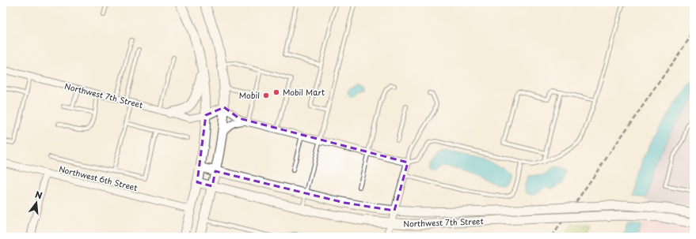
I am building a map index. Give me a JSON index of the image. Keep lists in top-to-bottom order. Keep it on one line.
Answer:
{"streets":{"main road":["Northwest 7th Street"],"street":["Northwest 6th Street"]},"places":["Mobil Mart","Mobil"],"north":"top"}
